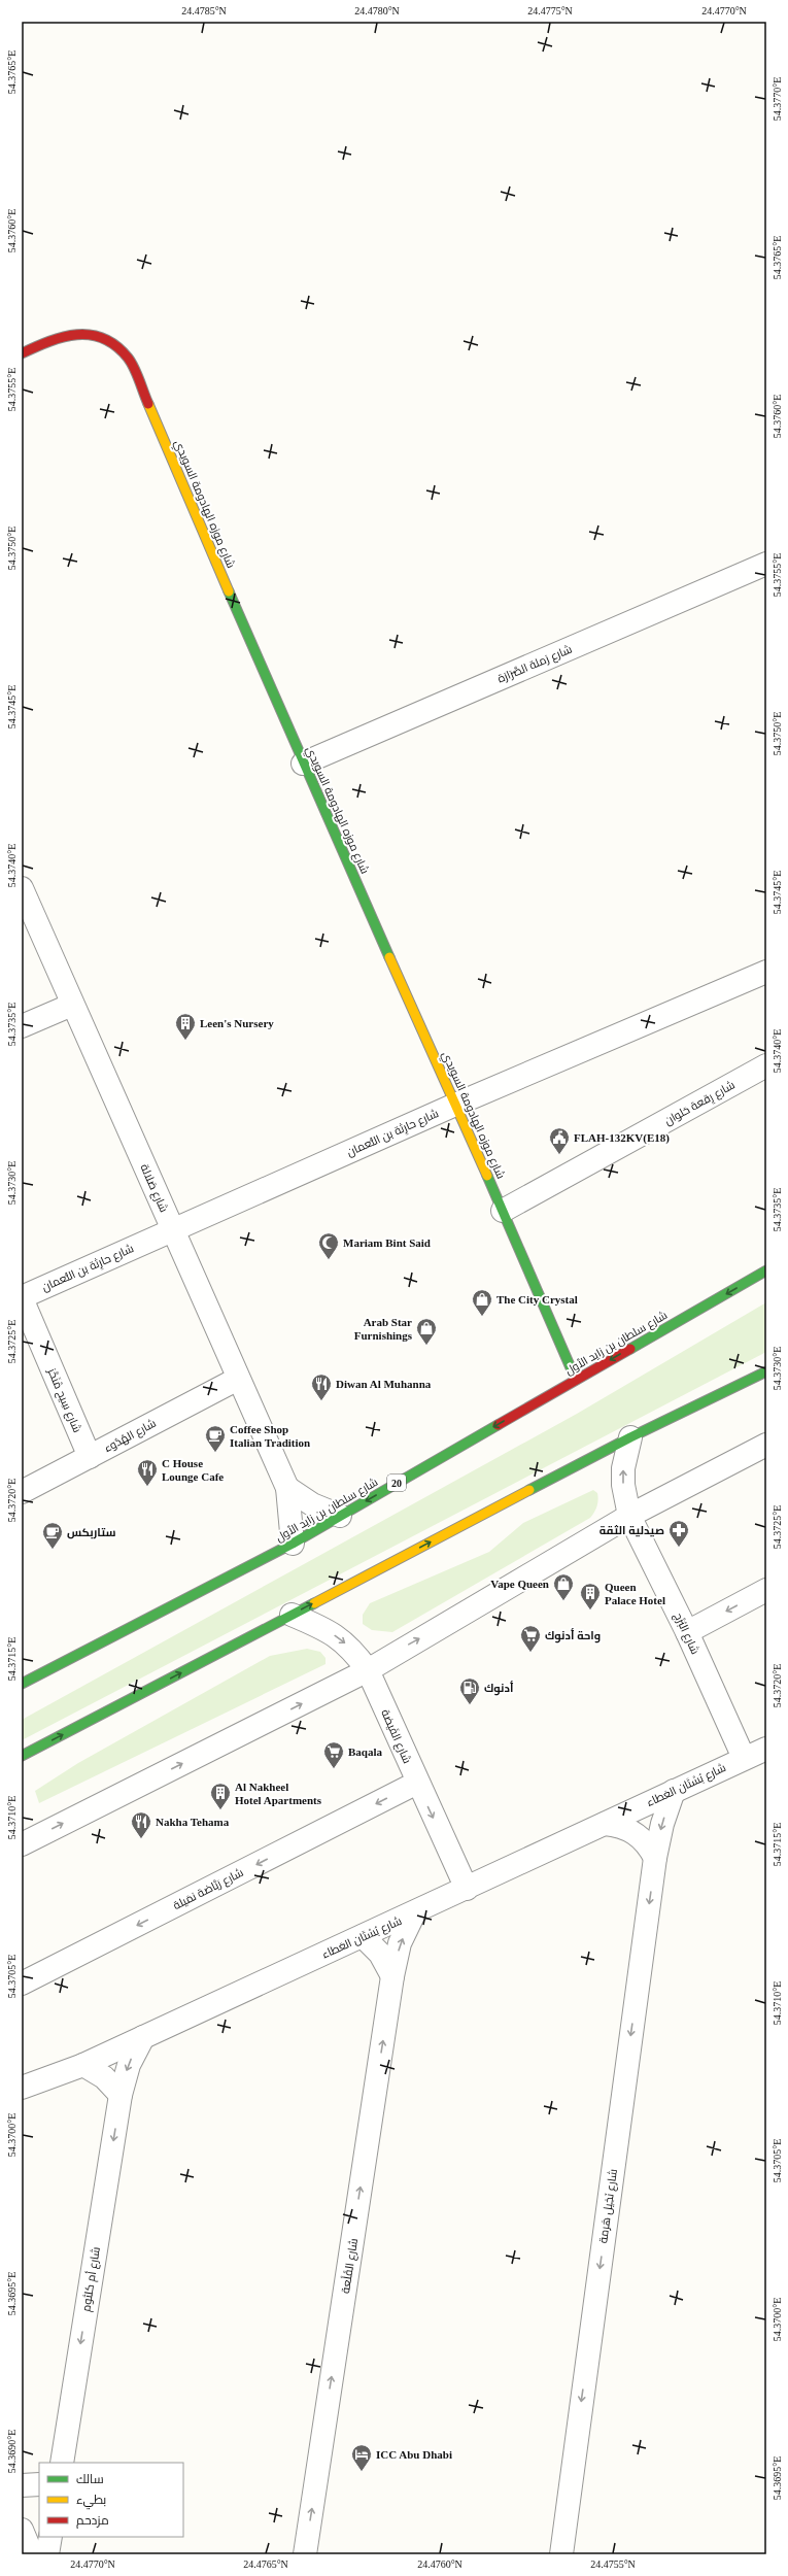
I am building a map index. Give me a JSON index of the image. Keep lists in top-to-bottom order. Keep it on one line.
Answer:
{"streets":{"main road":["شارع موزه الهادومة السويدي","شارع سلطان بن زايد الأول","20"],"street":["شارع رَملة الصَّرَارَة","شارع رِقعة حَلوان","شارع حارِثة بن النُّعمان","شارع صَلالة","شارع سِيح مْنَحَّز","شارع الهُدُوء","شارع البُرْج","شارع الفَيضة","شارع بُسْتَان العَطاء","شارع رَبَّاضة نمَيلة","شارع نَخِيل هَرمة","شارع القَلْعة","شارع أم كلثوم"]},"crossings":[["شارع موزه الهادومة السويدي","شارع رَملة الصَّرَارَة"],["شارع موزه الهادومة السويدي","شارع رِقعة حَلوان"],["شارع موزه الهادومة السويدي","شارع حارِثة بن النُّعمان"],["شارع موزه الهادومة السويدي","شارع سلطان بن زايد الأول"],["شارع حارِثة بن النُّعمان","شارع صَلالة"],["شارع حارِثة بن النُّعمان","شارع سِيح مْنَحَّز"],["شارع صَلالة","شارع سلطان بن زايد الأول"],["شارع صَلالة","شارع الهُدُوء"],["شارع سِيح مْنَحَّز","شارع الهُدُوء"],["شارع البُرْج","شارع بُسْتَان العَطاء"],["شارع الفَيضة","شارع بُسْتَان العَطاء"],["شارع الفَيضة","شارع رَبَّاضة نمَيلة"],["شارع بُسْتَان العَطاء","شارع نَخِيل هَرمة"],["شارع بُسْتَان العَطاء","شارع القَلْعة"],["شارع بُسْتَان العَطاء","شارع أم كلثوم"]],"one_way":["شارع الفَيضة","شارع نَخِيل هَرمة","شارع القَلْعة","شارع أم كلثوم"],"places":{"building":["Leen's Nursery","Queen Palace Hotel","Al Nakheel Hotel Apartments"],"public building":["FLAH-132KV(E18)"],"mosque":["Mariam Bint Said"],"shop":["The City Crystal","Arab Star Furnishings","Vape Queen"],"restaurant":["Diwan Al Muhanna","C House Lounge Cafe","Nakha Tehama"],"cafe":["Coffee Shop Italian Tradition","ستاربكس"],"pharmacy":["صيدلية الثقة"],"supermarket":["واحة أدنوك","Baqala"],"fuel station":["أدنوك"],"hotel":["ICC Abu Dhabi"]},"legend":["سالك","بطيء","مزدحم"],"coordinates":["24.4785°N","24.4780°N","24.4775°N","24.4770°N","54.3765°E","54.3770°E","54.3760°E","54.3755°E","54.3750°E","54.3745°E","54.3740°E","54.3735°E","54.3730°E","54.3725°E","54.3720°E","54.3715°E","54.3710°E","54.3705°E","54.3700°E","54.3695°E","54.3690°E","24.4765°N","24.4760°N","24.4755°N"]}
